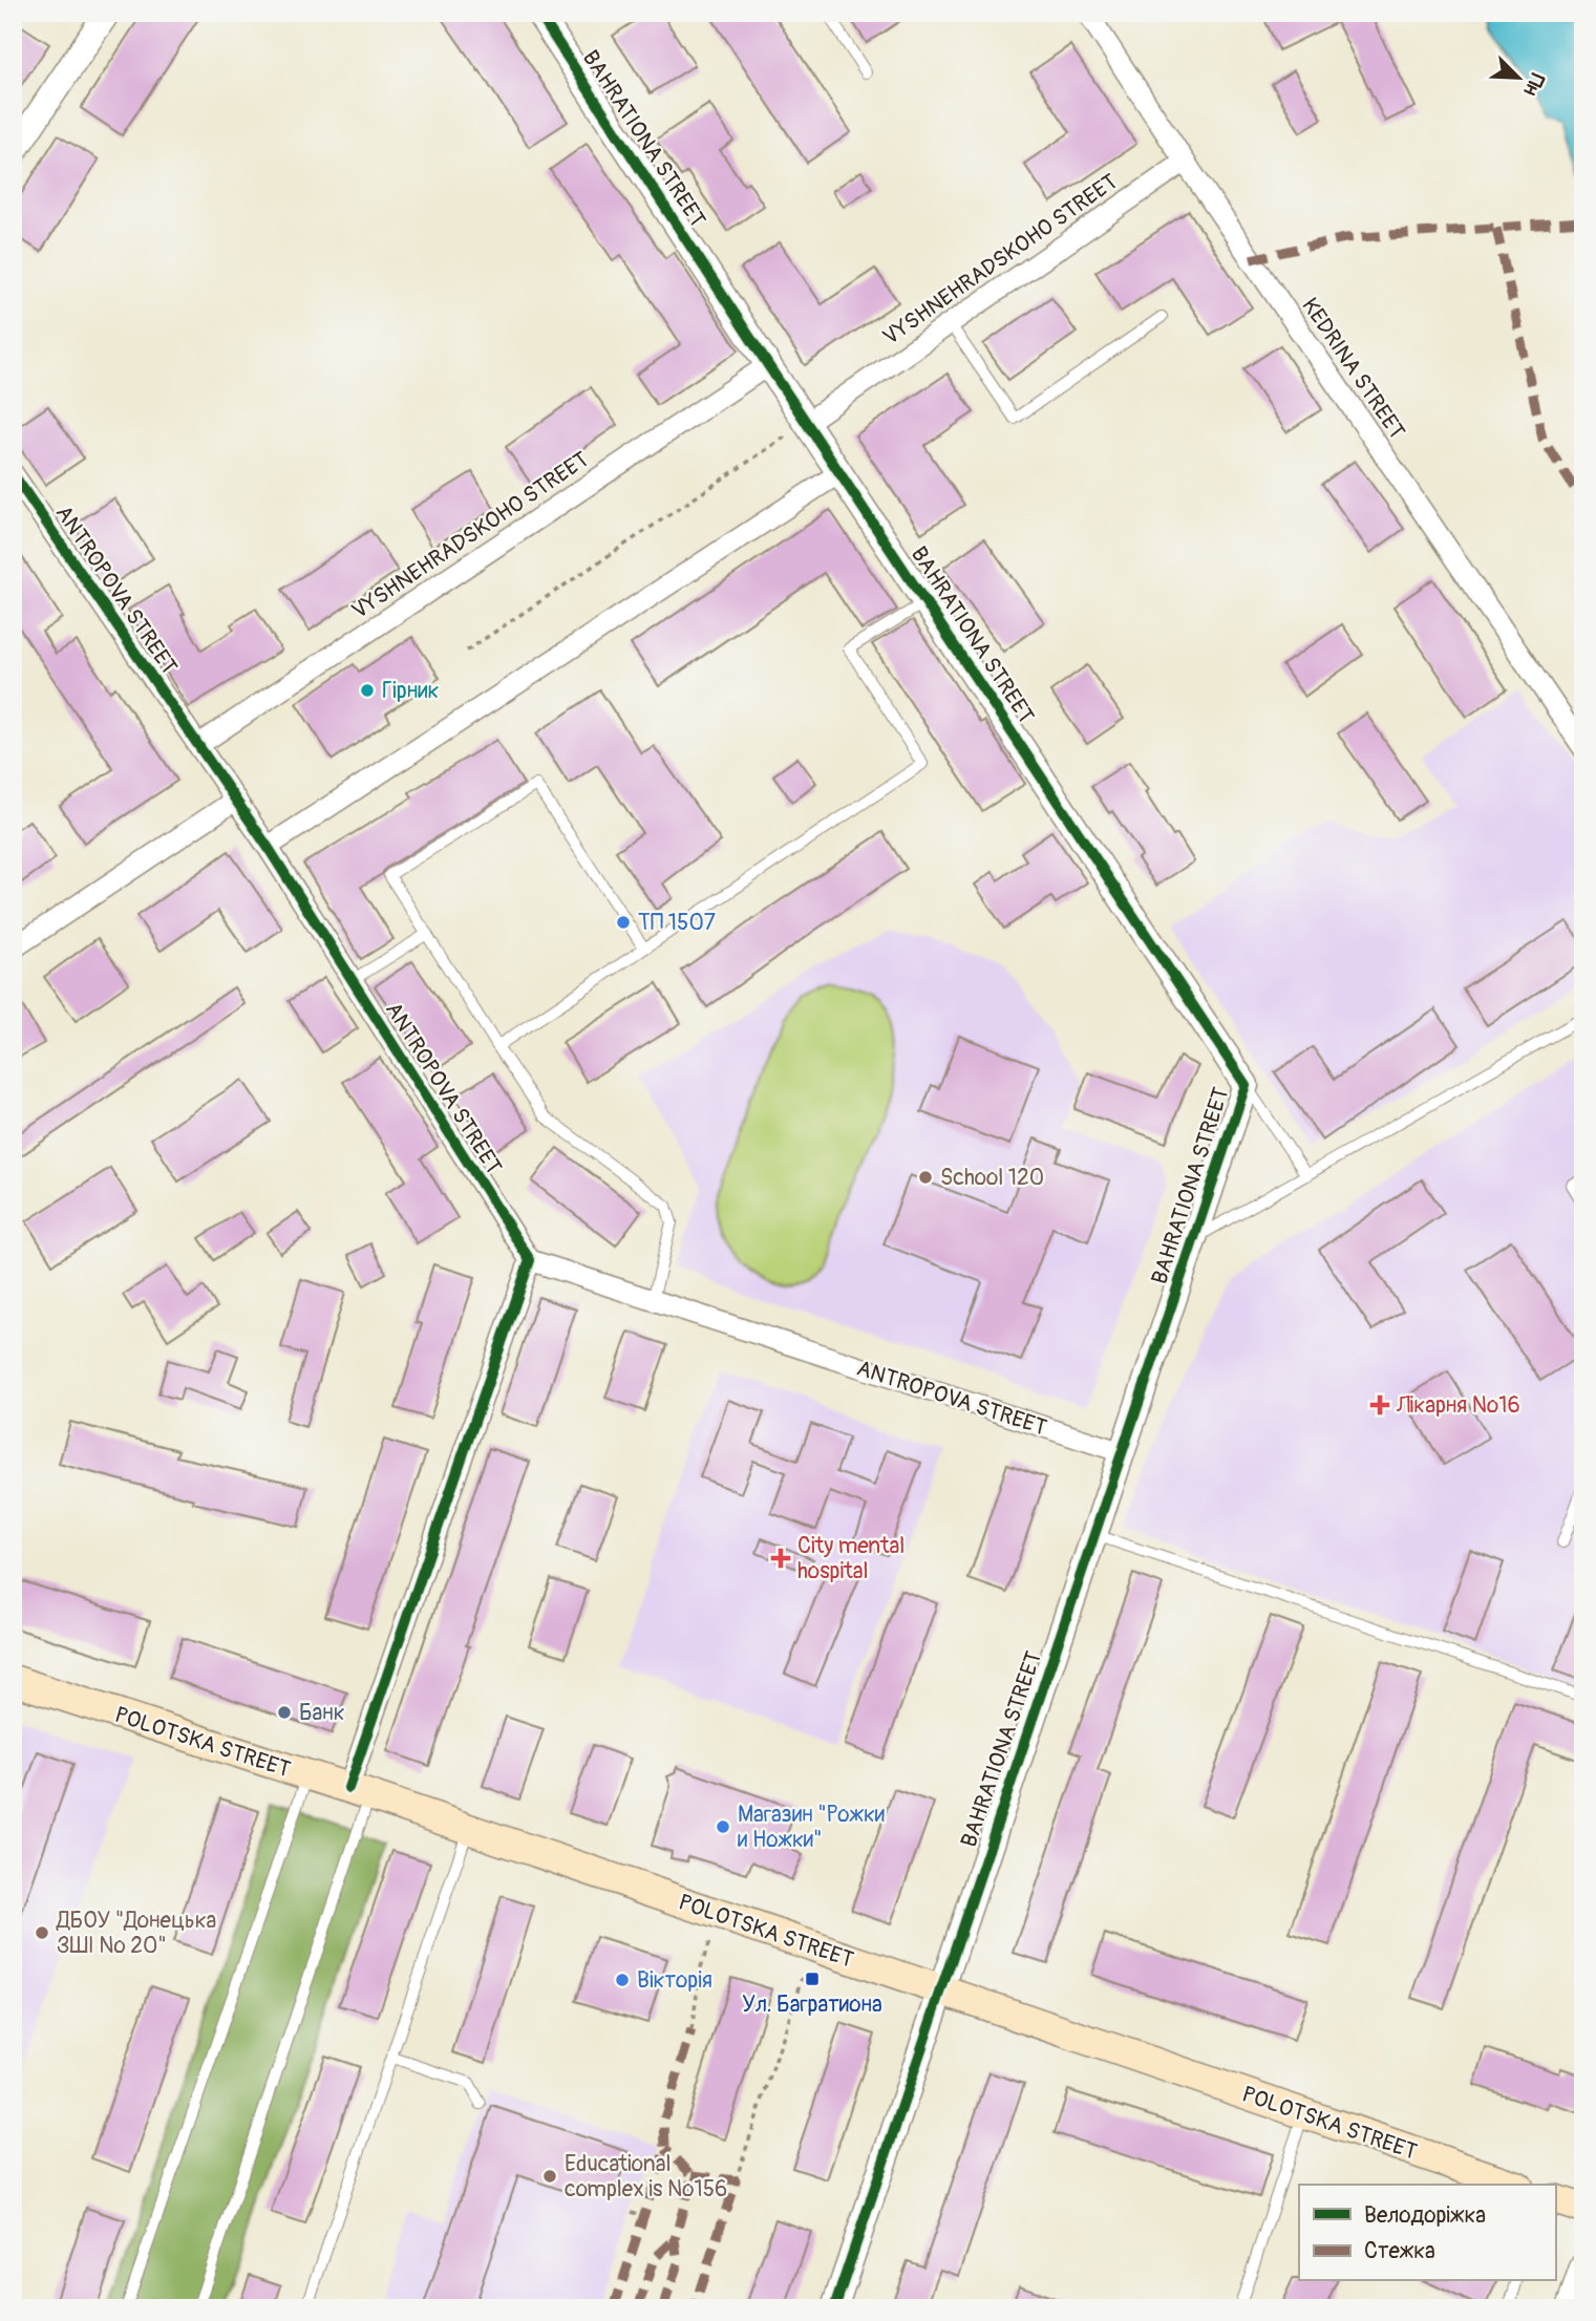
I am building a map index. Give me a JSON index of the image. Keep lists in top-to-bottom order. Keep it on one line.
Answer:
{"streets":{"main road":["POLOTSKA STREET"],"street":["BAHRATIONA STREET","VYSHNEHRADSKOHO STREET","KEDRINA STREET","ANTROPOVA STREET"]},"crossings":[["BAHRATIONA STREET","VYSHNEHRADSKOHO STREET"],["BAHRATIONA STREET","ANTROPOVA STREET"],["BAHRATIONA STREET","POLOTSKA STREET"],["VYSHNEHRADSKOHO STREET","KEDRINA STREET"],["VYSHNEHRADSKOHO STREET","ANTROPOVA STREET"]],"places":{"other":["Гірник","ТП 1507","School 120","Банк","Магазин \"Рожки и Ножки\"","ДБОУ \"Донецька ЗШІ № 20\"","Вікторія","Educational complex is №156"],"health":["Лікарня №16","City mental hospital"],"transit":["Ул. Багратиона"]},"legend":["Велодоріжка","Стежка"],"north":"bottom right"}
